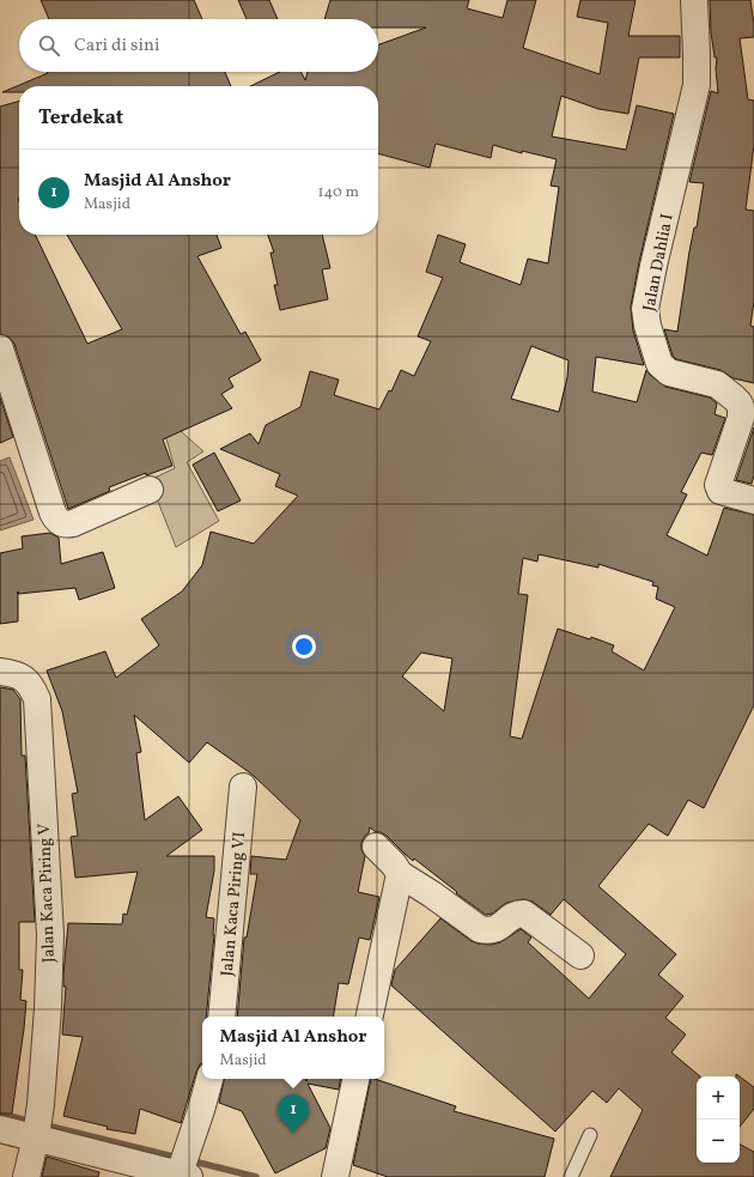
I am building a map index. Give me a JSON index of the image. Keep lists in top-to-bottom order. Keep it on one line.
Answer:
{"streets":{"street":["Jalan Dahlia I","Jalan Kaca Piring V","Jalan Kaca Piring VI"]},"page":{"search":"Cari di sini","heading":"Terdekat","list":[{"mark":"1","name":"Masjid Al Anshor","note":"Masjid","value":"140 m"}],"popup":["Masjid Al Anshor","Masjid"],"map_buttons":["+","−"],"pins":"1"}}
